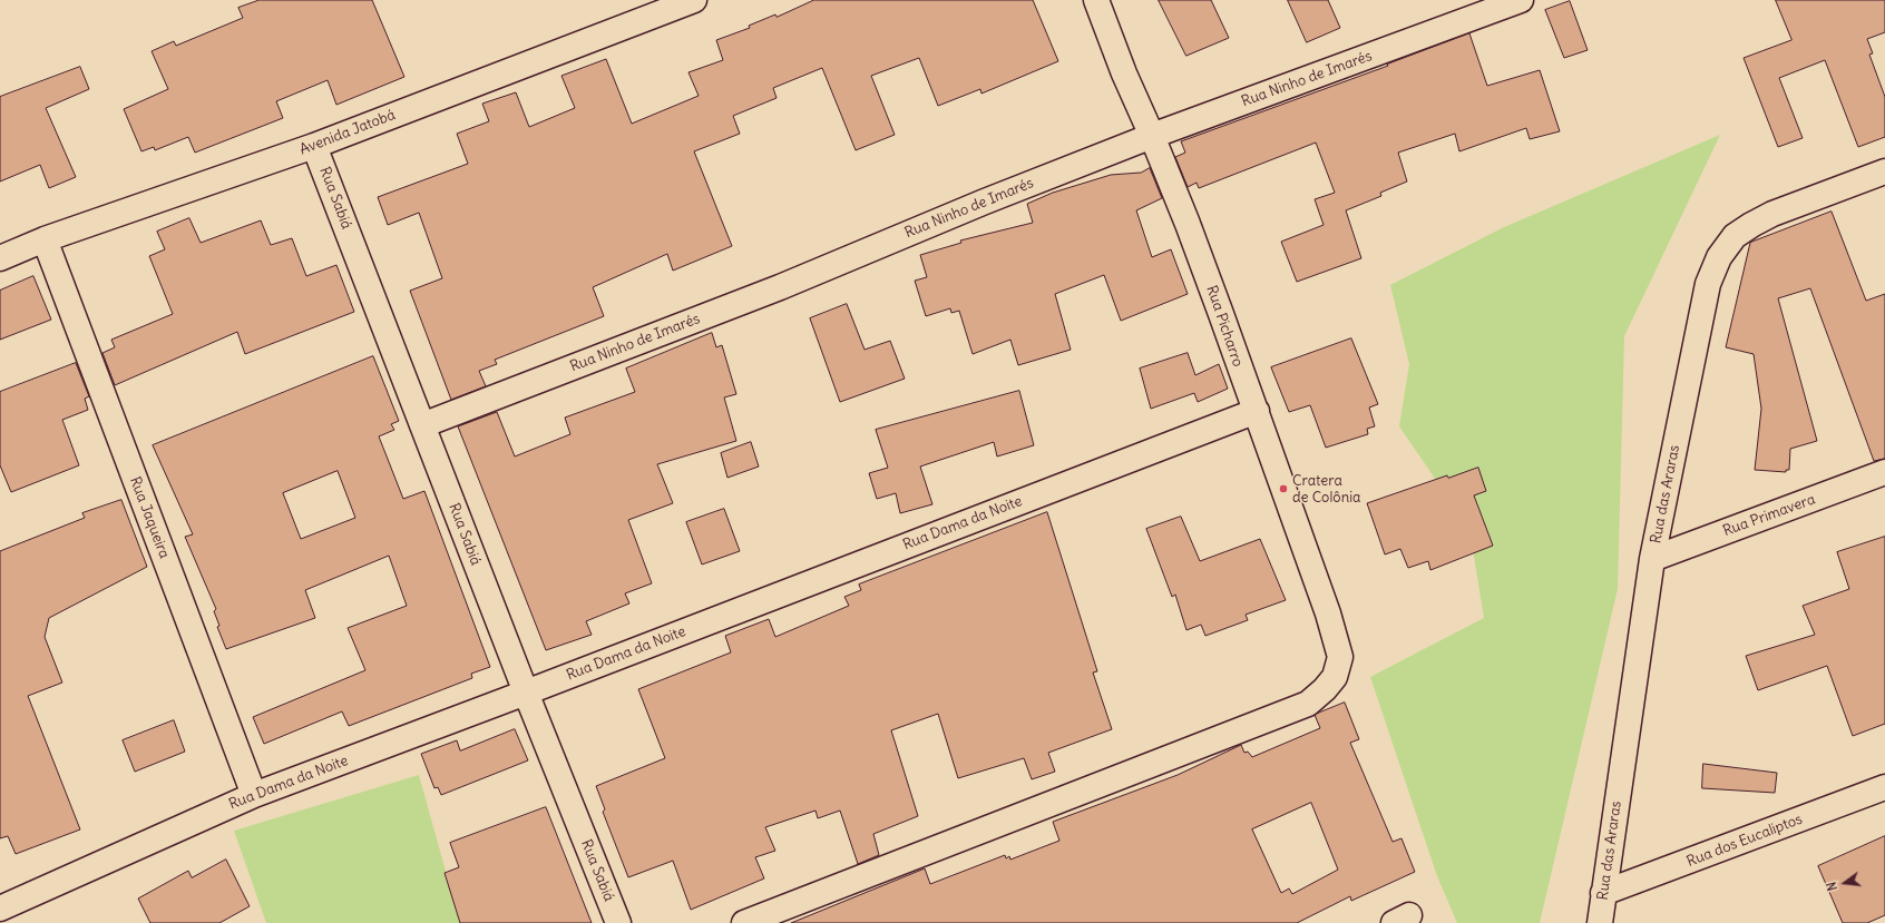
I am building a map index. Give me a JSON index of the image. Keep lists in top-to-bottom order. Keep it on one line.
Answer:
{"streets":{"street":["Rua Ninho de Imarés","Avenida Jatobá","Rua Sabiá","Rua Picharro","Rua das Araras","Rua Primavera","Rua Jaqueira","Rua Dama da Noite","Rua dos Eucaliptos"]},"crossings":[["Rua Ninho de Imarés","Rua Sabiá"],["Rua Ninho de Imarés","Rua Picharro"],["Avenida Jatobá","Rua Sabiá"],["Avenida Jatobá","Rua Jaqueira"],["Rua Sabiá","Rua Dama da Noite"],["Rua Picharro","Rua Dama da Noite"],["Rua das Araras","Rua Primavera"],["Rua das Araras","Rua dos Eucaliptos"],["Rua Jaqueira","Rua Dama da Noite"]],"places":["Cratera de Colônia"],"north":"left"}
